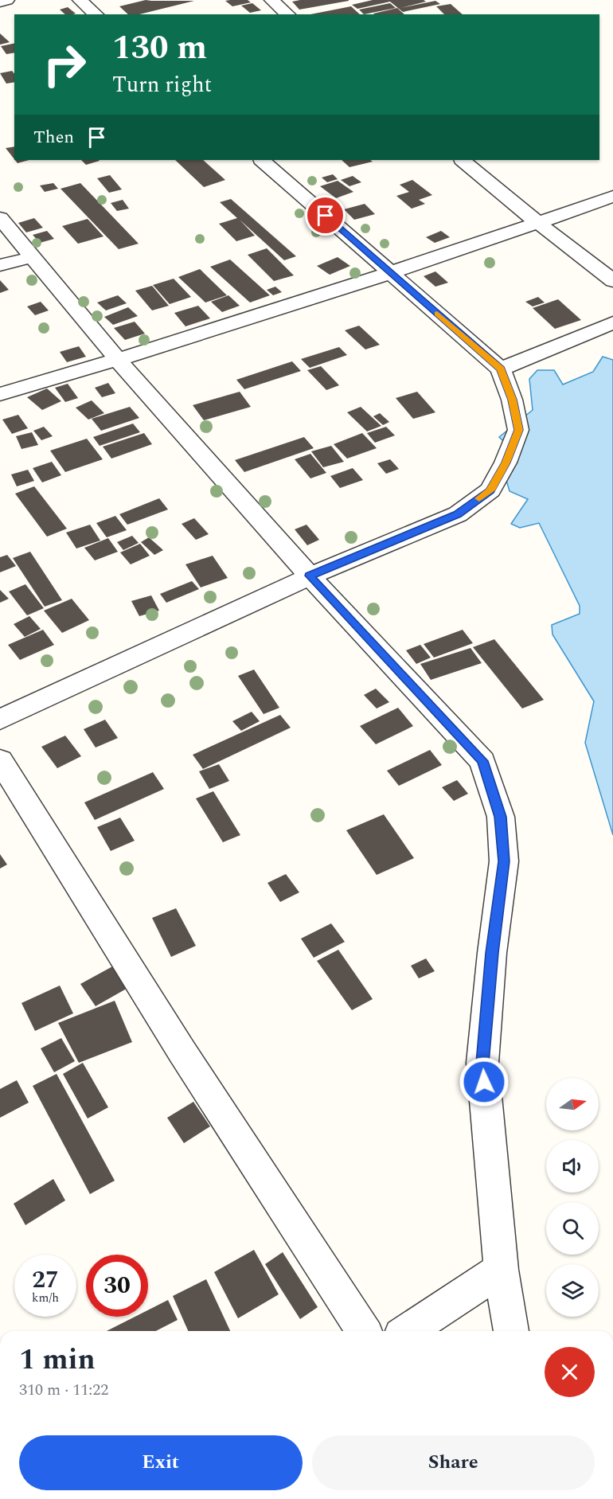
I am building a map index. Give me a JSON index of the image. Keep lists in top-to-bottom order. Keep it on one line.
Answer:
{"north":"right","page":{"turn":["130 m","Turn right"],"then":"Then","speed":"27 km/h","limit":"30","heading":["1 min","310 m · 11:22"],"buttons":["Exit","Share"]}}
